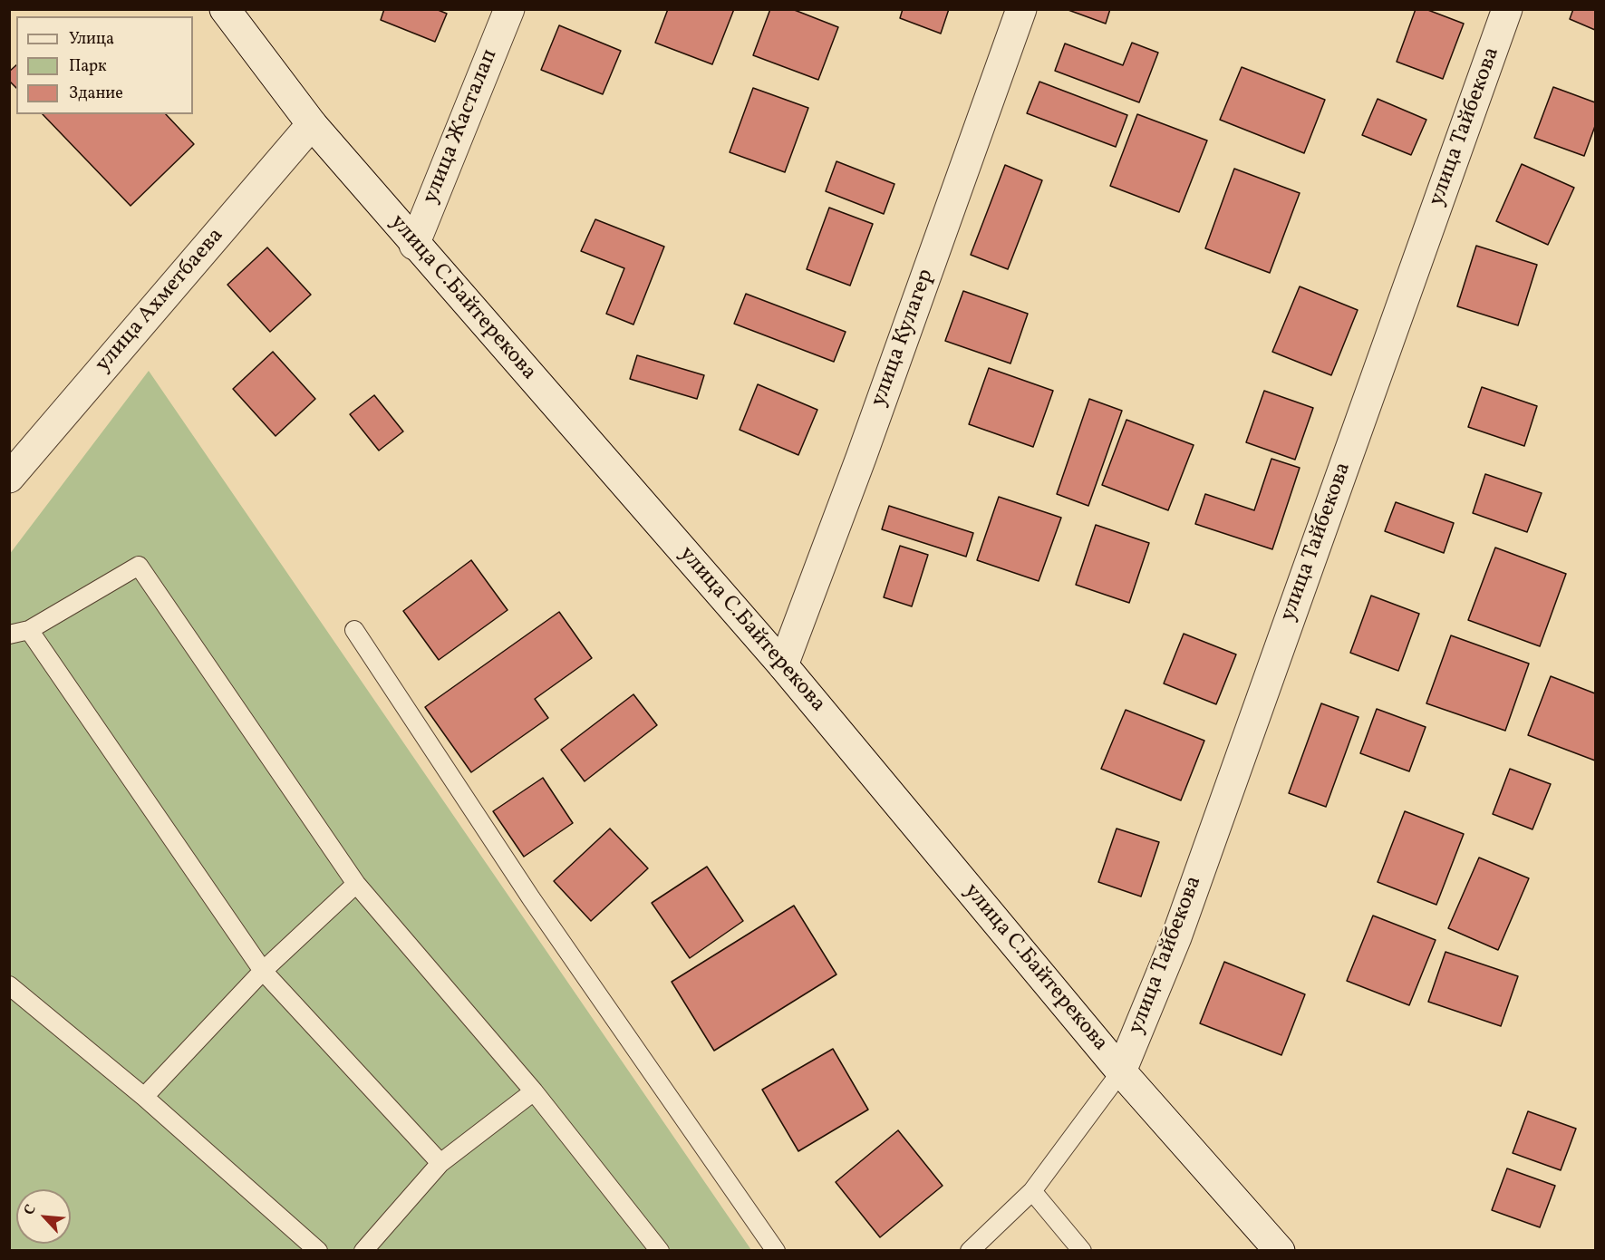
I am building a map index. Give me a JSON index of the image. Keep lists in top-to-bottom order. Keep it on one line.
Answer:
{"streets":{"street":["улица Жасталап","улица Тайбекова","улица С.Байтерекова","улица Ахметбаева","улица Кулагер"]},"crossings":[["улица Жасталап","улица С.Байтерекова"],["улица Тайбекова","улица С.Байтерекова"],["улица С.Байтерекова","улица Ахметбаева"],["улица С.Байтерекова","улица Кулагер"]],"legend":["Улица","Парк","Здание"],"north":"top left"}
